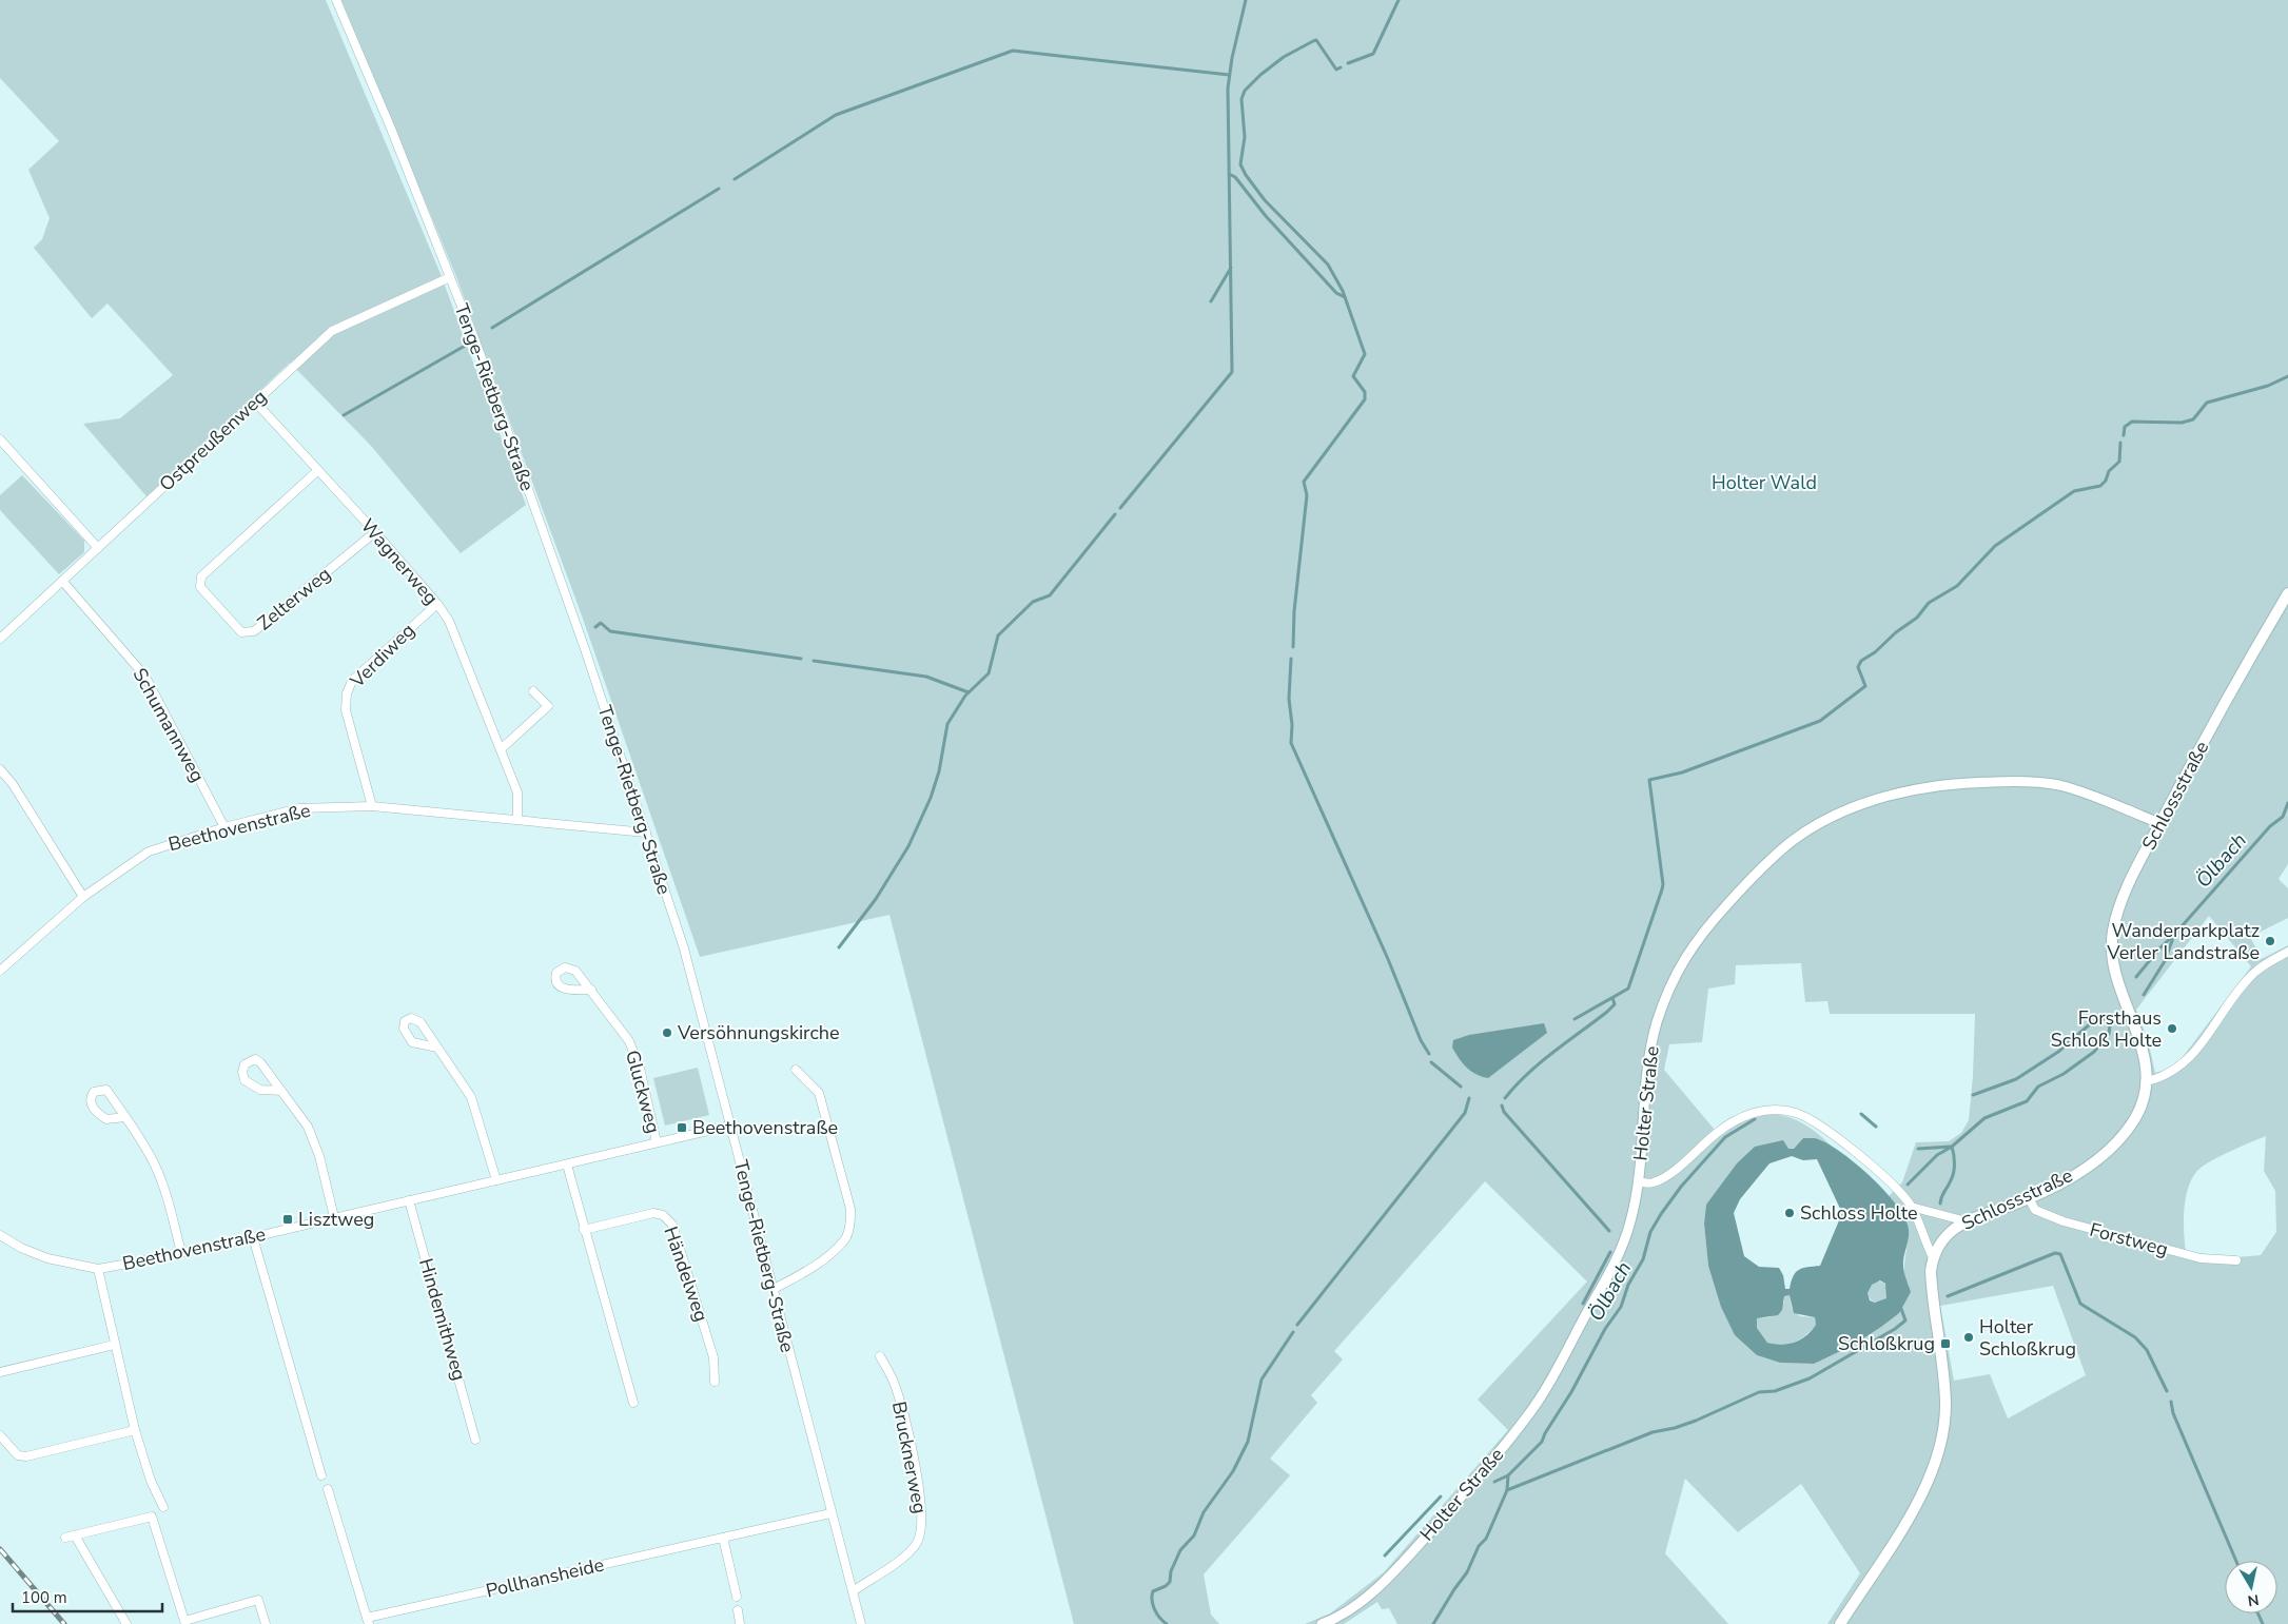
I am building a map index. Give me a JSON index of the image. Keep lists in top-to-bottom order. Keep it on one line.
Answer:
{"streets":{"main road":["Schlossstraße"],"street":["Tenge-Rietberg-Straße","Ostpreußenweg","Wagnerweg","Zelterweg","Verdiweg","Schumannweg","Beethovenstraße","Gluckweg","Holter Straße","Forstweg","Händelweg","Hindemithweg","Brucknerweg","Pollhansheide"]},"crossings":[["Tenge-Rietberg-Straße","Ostpreußenweg"],["Tenge-Rietberg-Straße","Beethovenstraße"],["Tenge-Rietberg-Straße","Brucknerweg"],["Tenge-Rietberg-Straße","Pollhansheide"],["Ostpreußenweg","Wagnerweg"],["Ostpreußenweg","Schumannweg"],["Wagnerweg","Zelterweg"],["Wagnerweg","Verdiweg"],["Wagnerweg","Beethovenstraße"],["Verdiweg","Beethovenstraße"],["Schumannweg","Beethovenstraße"],["Schlossstraße","Holter Straße"],["Schlossstraße","Forstweg"],["Beethovenstraße","Gluckweg"],["Beethovenstraße","Hindemithweg"]],"water":["Ölbach"],"parks":["Holter Wald"],"places":{"other":["Wanderparkplatz Verler Landstraße","Forsthaus Schloß Holte","Versöhnungskirche","Schloss Holte","Holter Schloßkrug"],"transit":["Beethovenstraße","Lisztweg","Schloßkrug"]},"scale_bar":"100 m","north":"bottom"}
